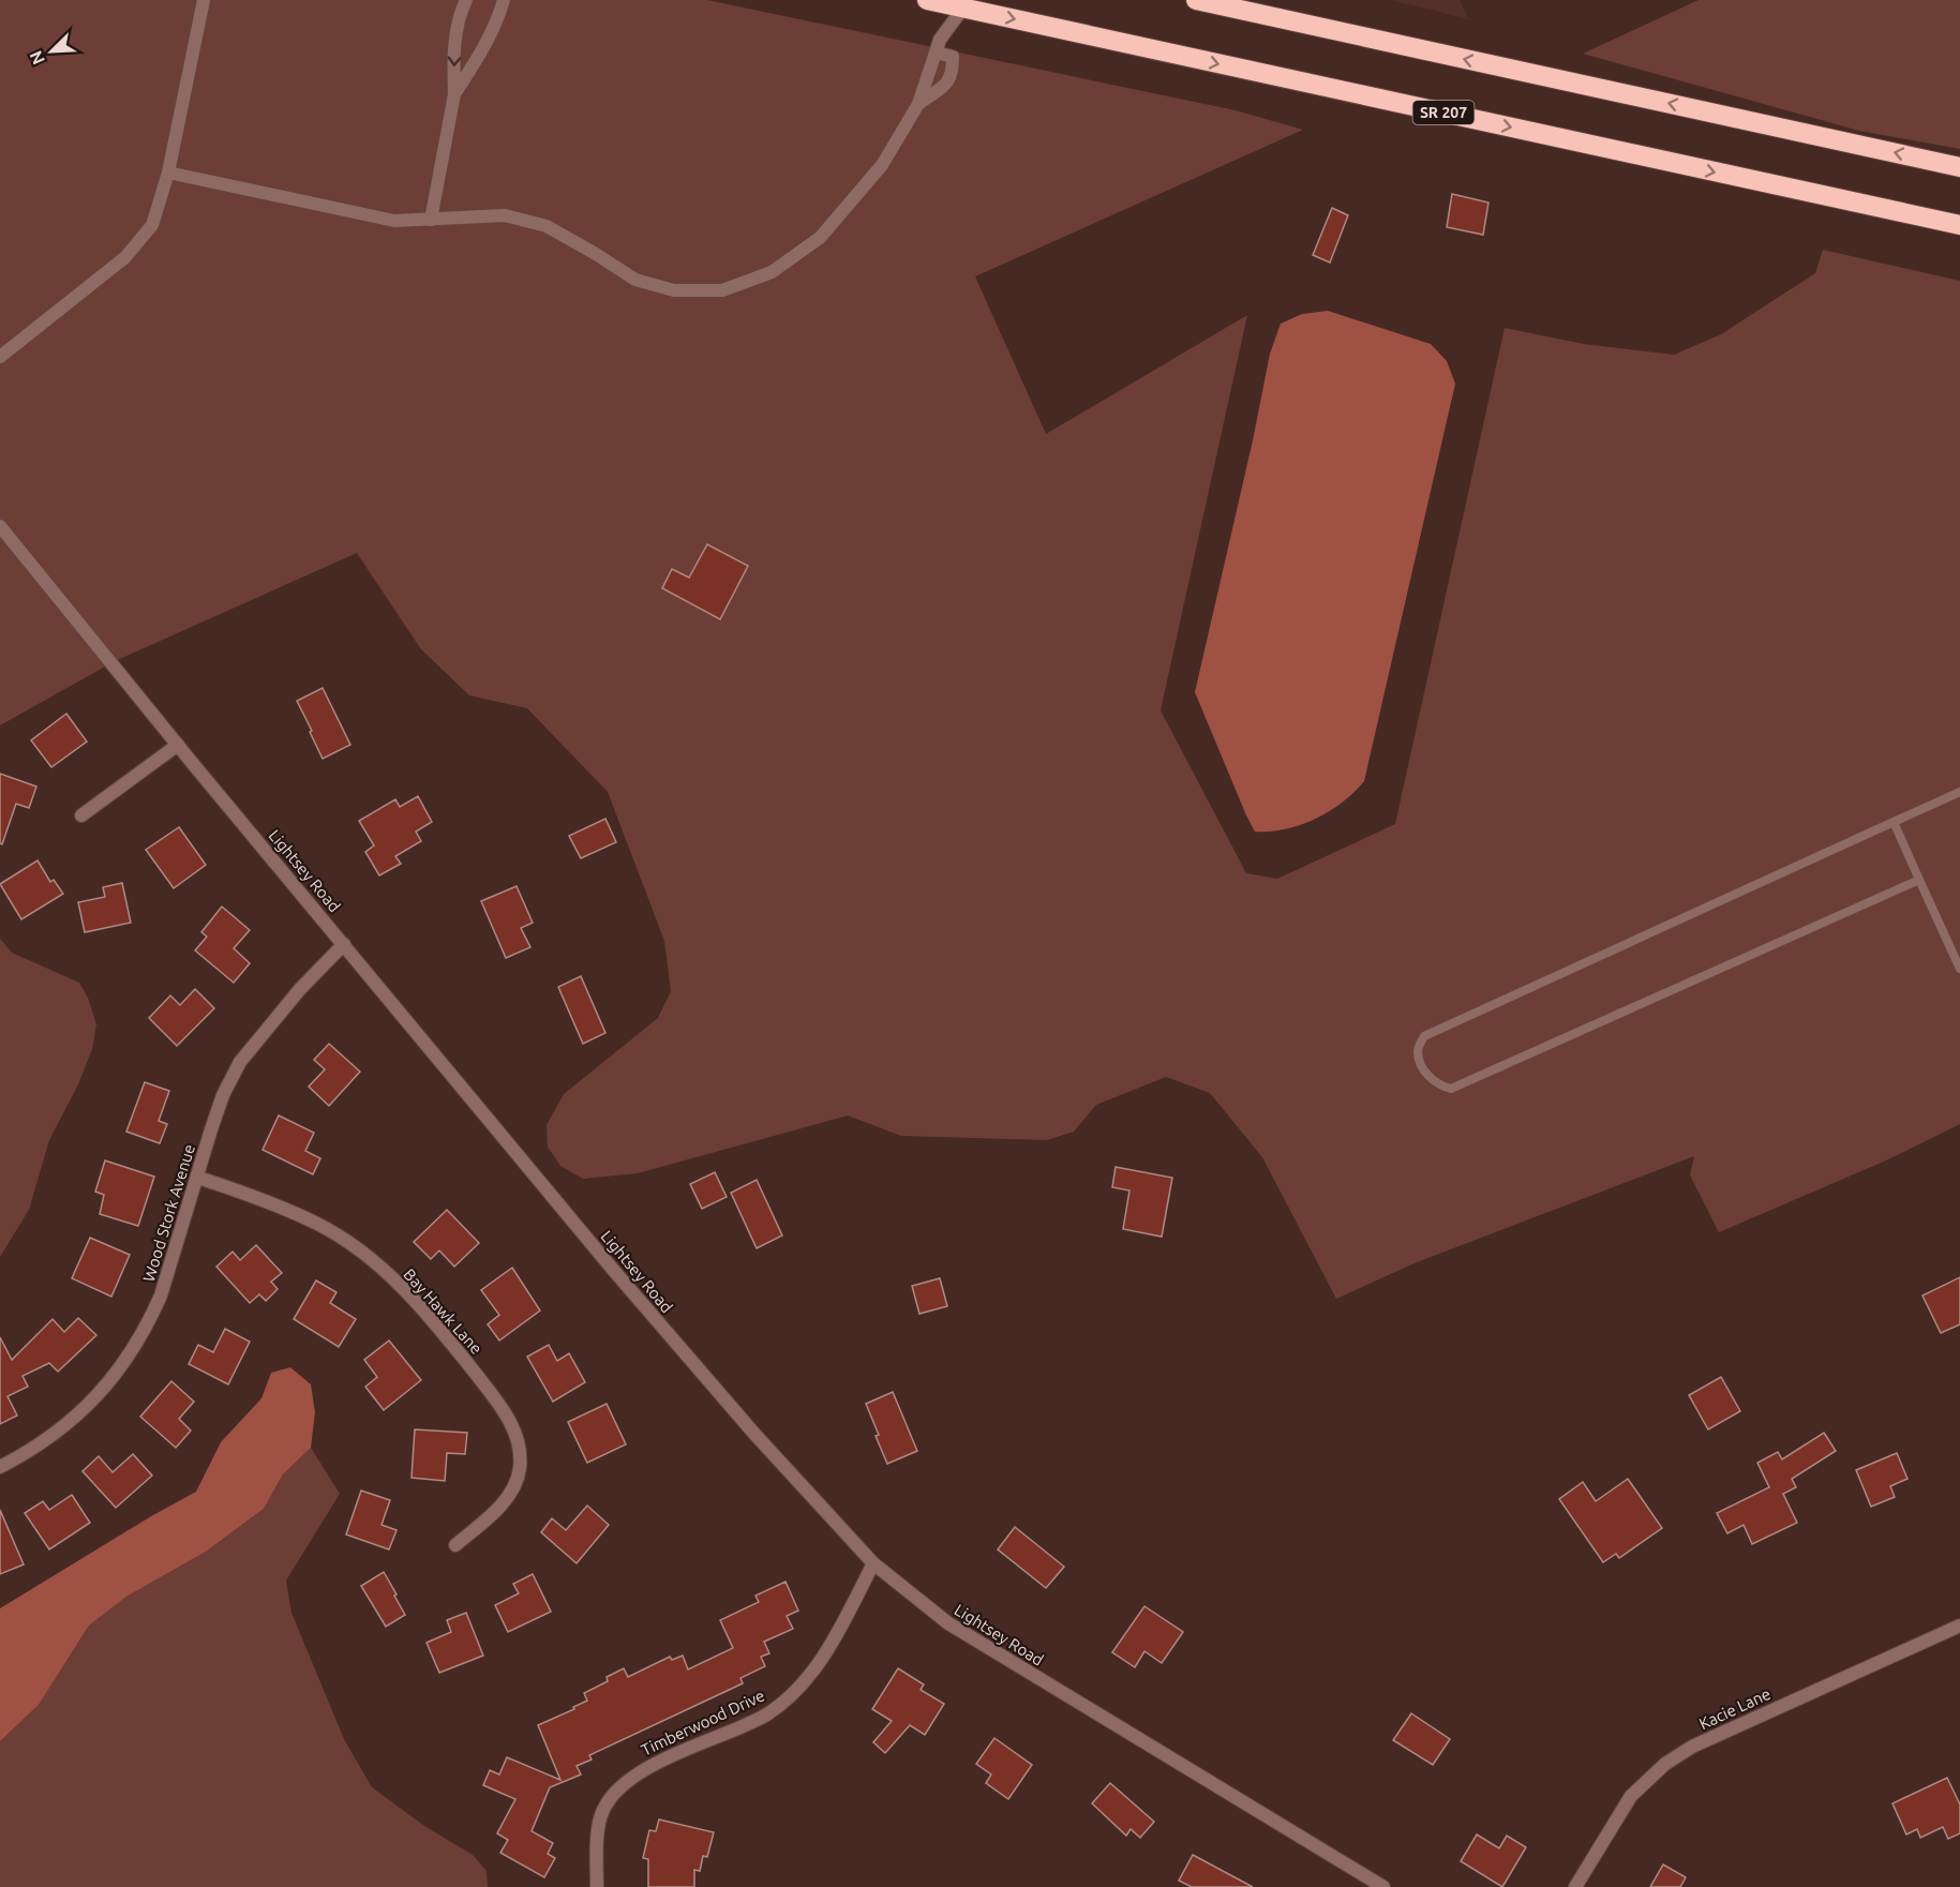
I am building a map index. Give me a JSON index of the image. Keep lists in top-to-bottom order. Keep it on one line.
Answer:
{"streets":{"highway":["SR 207"],"street":["Lightsey Road","Wood Stork Avenue","Bay Hawk Lane","Kacie Lane","Timberwood Drive"]},"crossings":[["Lightsey Road","Wood Stork Avenue"],["Lightsey Road","Timberwood Drive"],["Wood Stork Avenue","Bay Hawk Lane"]],"north":"bottom left"}
